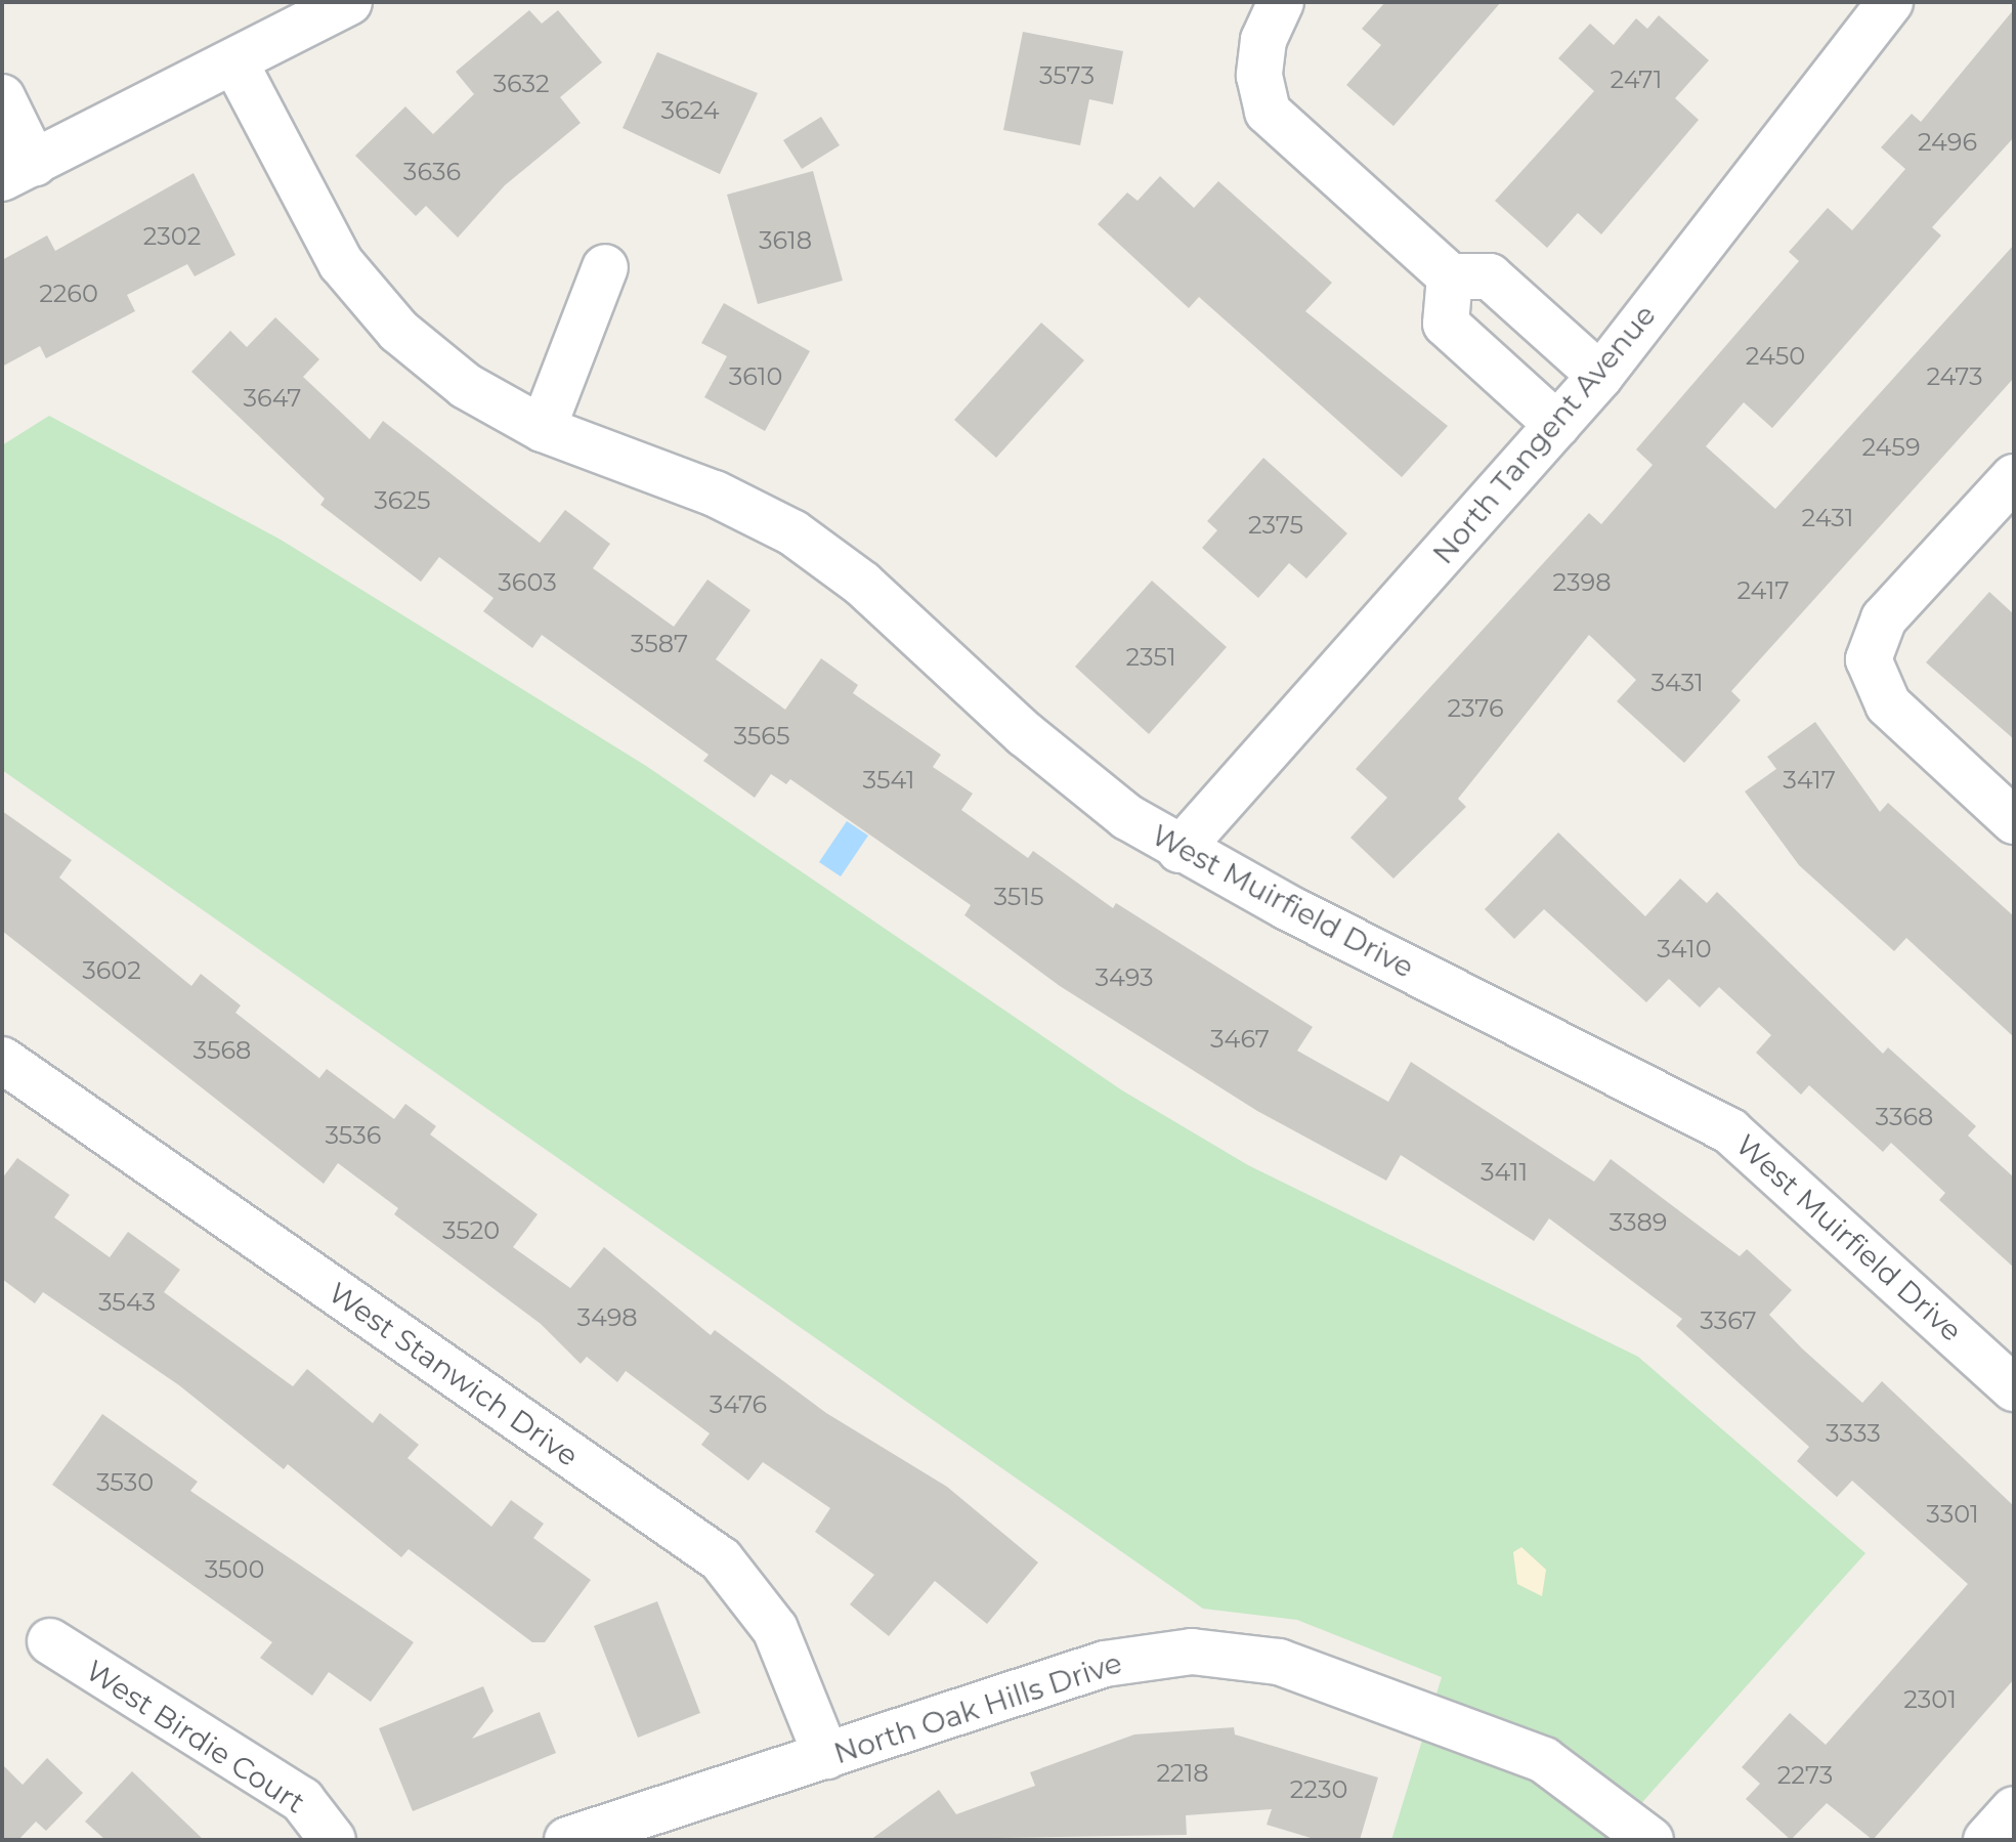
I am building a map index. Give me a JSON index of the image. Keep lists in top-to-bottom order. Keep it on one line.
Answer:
{"streets":{"street":["North Tangent Avenue","West Muirfield Drive","West Stanwich Drive","North Oak Hills Drive","West Birdie Court"]},"crossings":[["North Tangent Avenue","West Muirfield Drive"],["West Stanwich Drive","North Oak Hills Drive"]],"house_numbers":["3573","2471","3632","3624","2496","3636","2302","3618","2260","2450","3610","2473","3647","2459","3625","2431","2375","3603","2398","2417","3587","2351","3431","2376","3565","3541","3417","3515","3410","3602","3493","3467","3568","3368","3536","3411","3389","3520","3543","3498","3367","3476","3333","3530","3301","3500","2301","2218","2273","2230"]}
